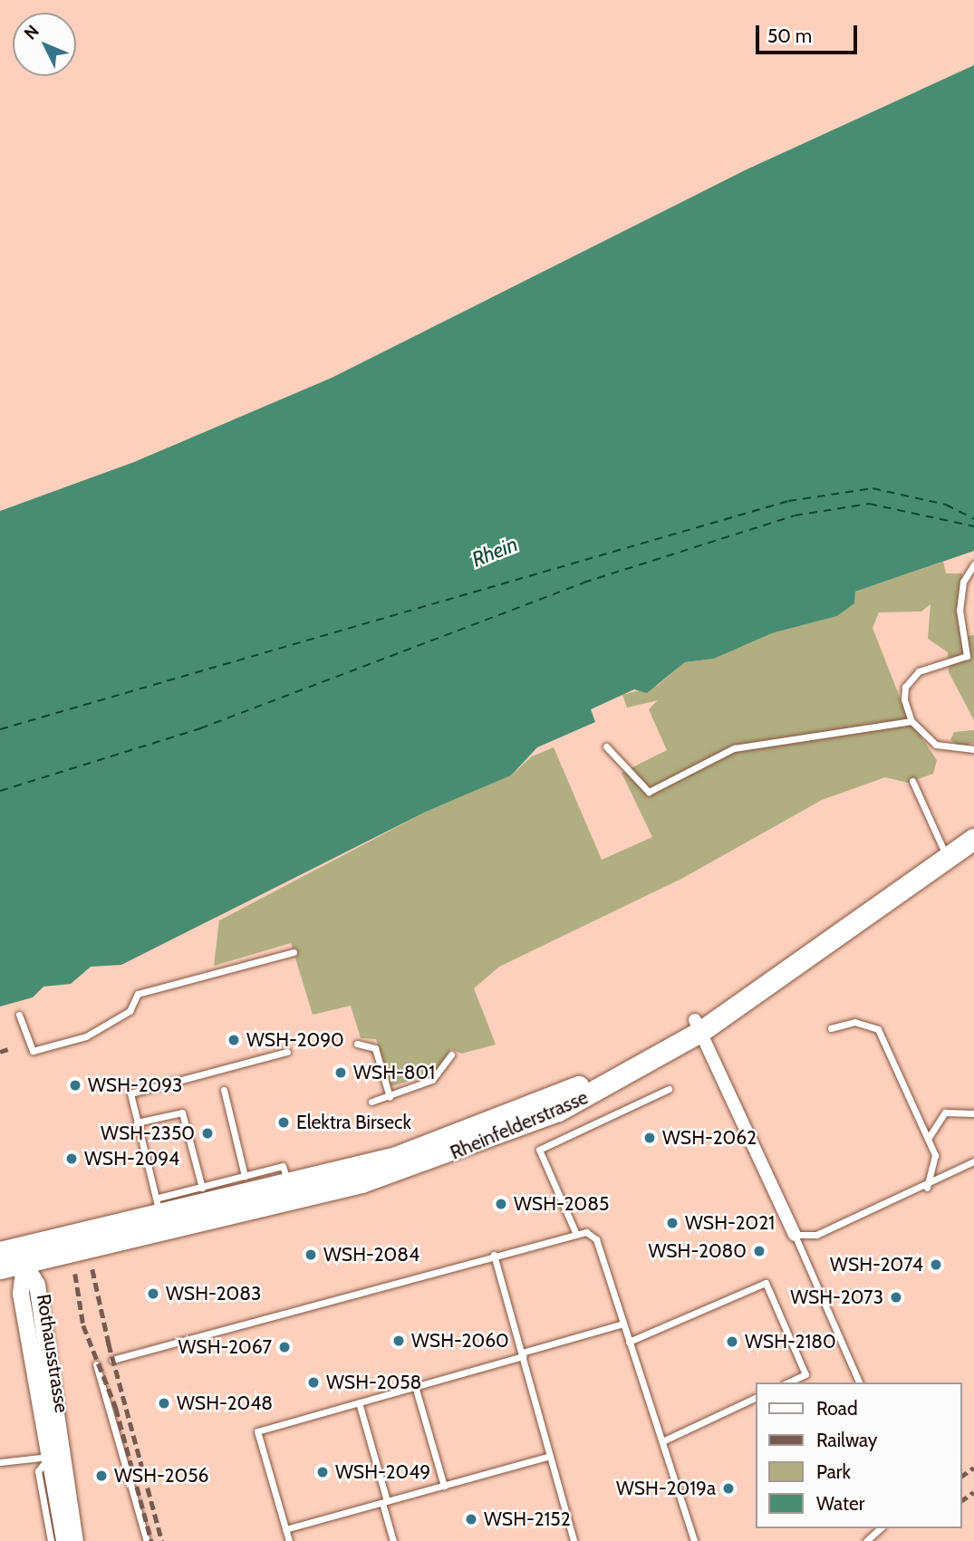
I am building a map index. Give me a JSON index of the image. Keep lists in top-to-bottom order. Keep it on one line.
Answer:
{"streets":{"main road":["Rheinfelderstrasse"],"street":["Rothausstrasse"]},"crossings":[["Rheinfelderstrasse","Rothausstrasse"]],"water":["Rhein"],"places":["WSH-2090","WSH-801","WSH-2093","Elektra Birseck","WSH-2350","WSH-2062","WSH-2094","WSH-2085","WSH-2021","WSH-2080","WSH-2084","WSH-2074","WSH-2083","WSH-2073","WSH-2060","WSH-2180","WSH-2067","WSH-2058","WSH-2048","WSH-2049","WSH-2056","WSH-2019a","WSH-2152"],"legend":["Road","Railway","Park","Water"],"scale_bar":"50 m","north":"top left"}
